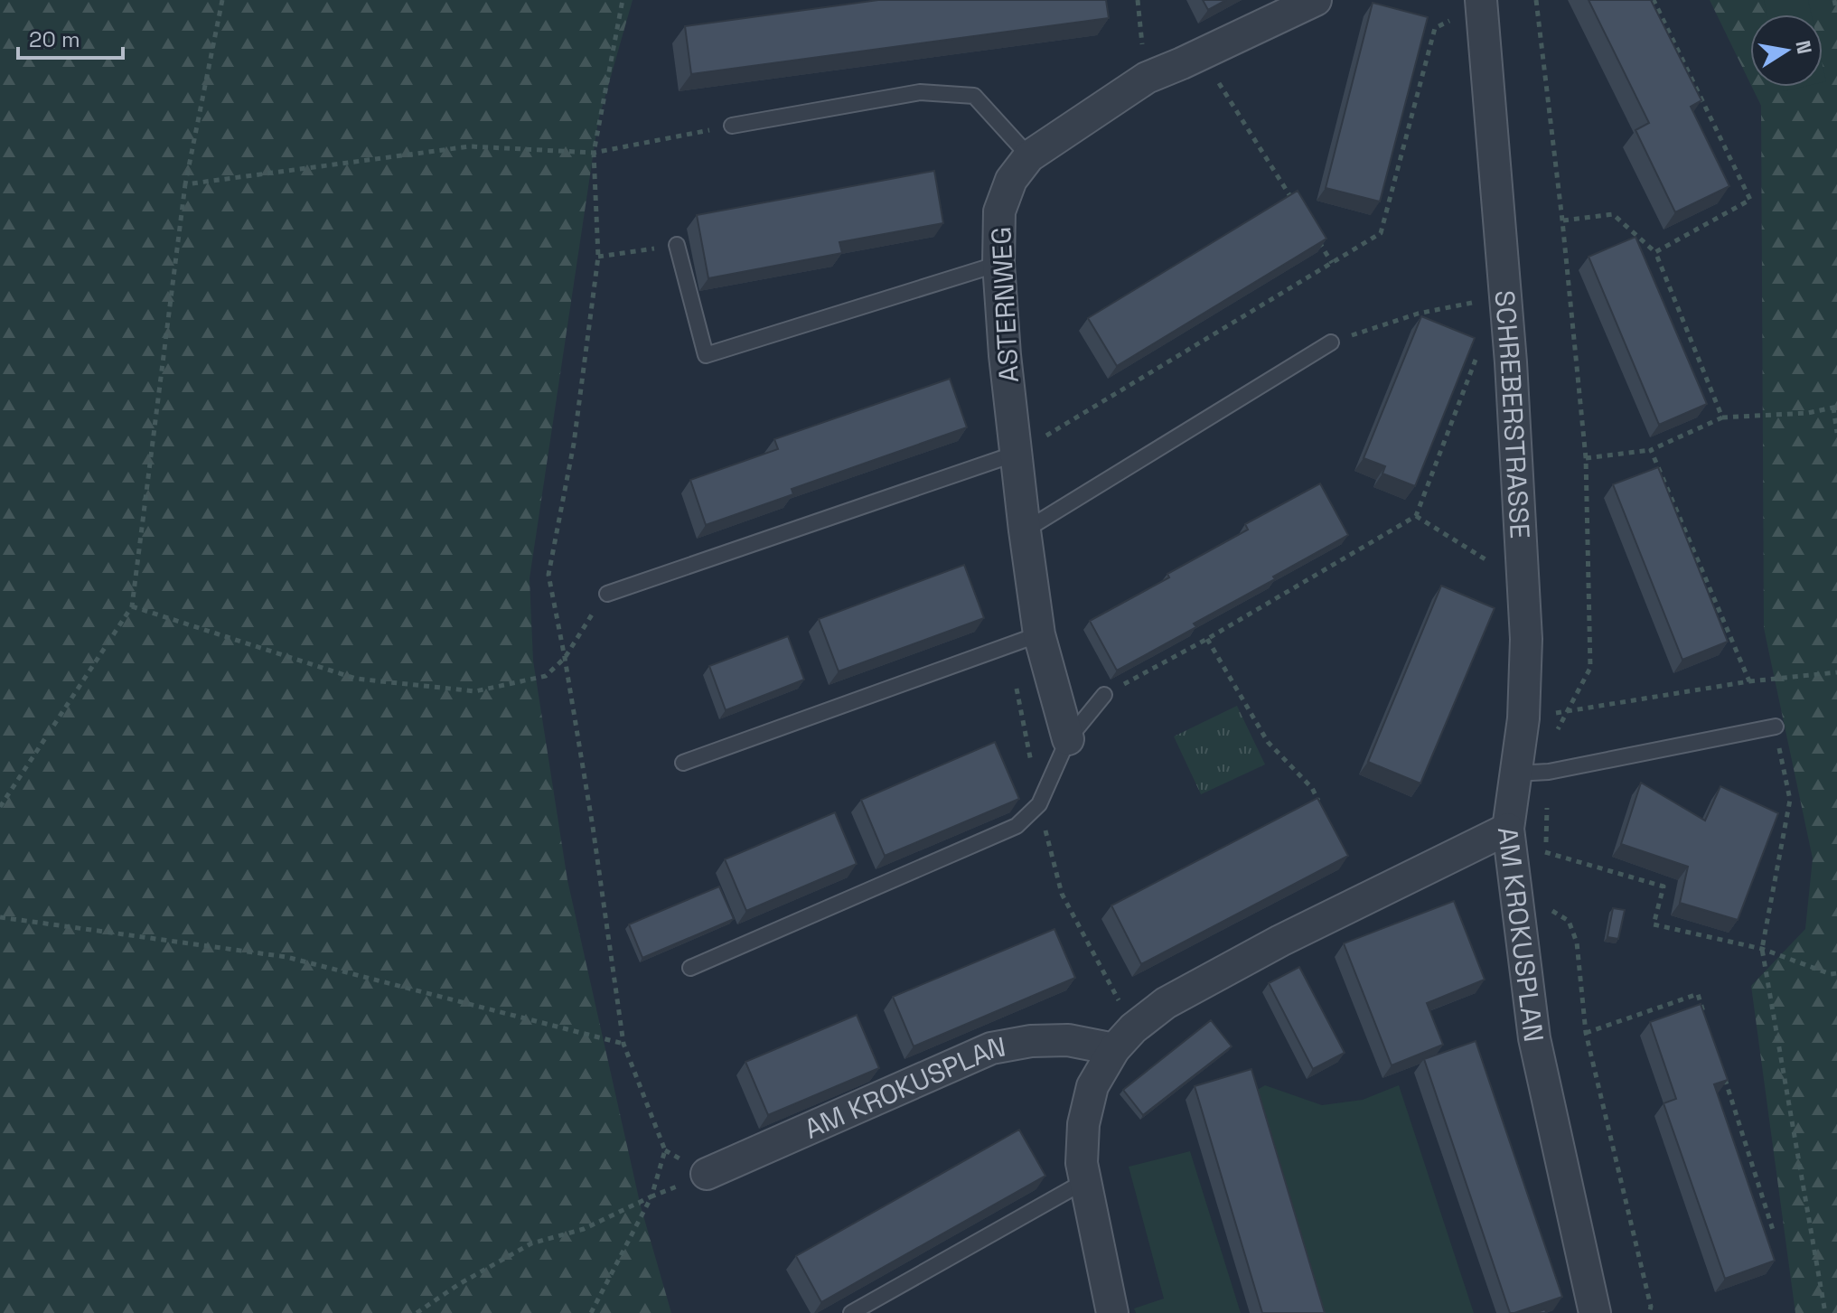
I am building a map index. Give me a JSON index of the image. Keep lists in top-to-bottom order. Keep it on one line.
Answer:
{"streets":{"street":["ASTERNWEG","SCHREBERSTRASSE","AM KROKUSPLAN"]},"crossings":[["SCHREBERSTRASSE","AM KROKUSPLAN"]],"scale_bar":"20 m","north":"right"}
